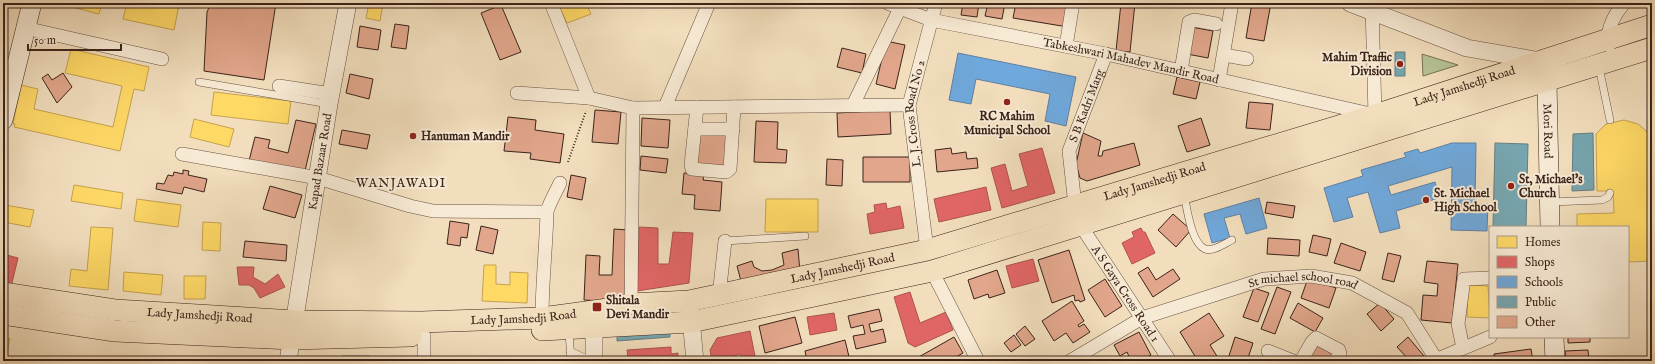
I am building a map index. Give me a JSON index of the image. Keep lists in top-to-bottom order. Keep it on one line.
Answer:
{"streets":{"main road":["Lady Jamshedji Road","Mori Road"],"street":["Tabkeshwari Mahadev Mandir Road","S B Kadri Marg","L. J. Cross Road No 2","Kapad Bazaar Road","St michael school road","A S Gaya Cross Road 1"]},"crossings":[["Tabkeshwari Mahadev Mandir Road","Lady Jamshedji Road"],["Tabkeshwari Mahadev Mandir Road","S B Kadri Marg"],["Tabkeshwari Mahadev Mandir Road","L. J. Cross Road No 2"],["Lady Jamshedji Road","S B Kadri Marg"],["Lady Jamshedji Road","L. J. Cross Road No 2"],["Lady Jamshedji Road","Mori Road"],["Lady Jamshedji Road","Kapad Bazaar Road"],["Lady Jamshedji Road","A S Gaya Cross Road 1"],["St michael school road","A S Gaya Cross Road 1"]],"districts":["WANJAWADI"],"places":{"other":["Mahim Traffic Division","RC Mahim Municipal School","Hanuman Mandir","St, Michael's Church","St. Michael High School"],"transit":["Shitala Devi Mandir"]},"legend":["Homes","Shops","Schools","Public","Other"],"scale_bar":"50 m"}
